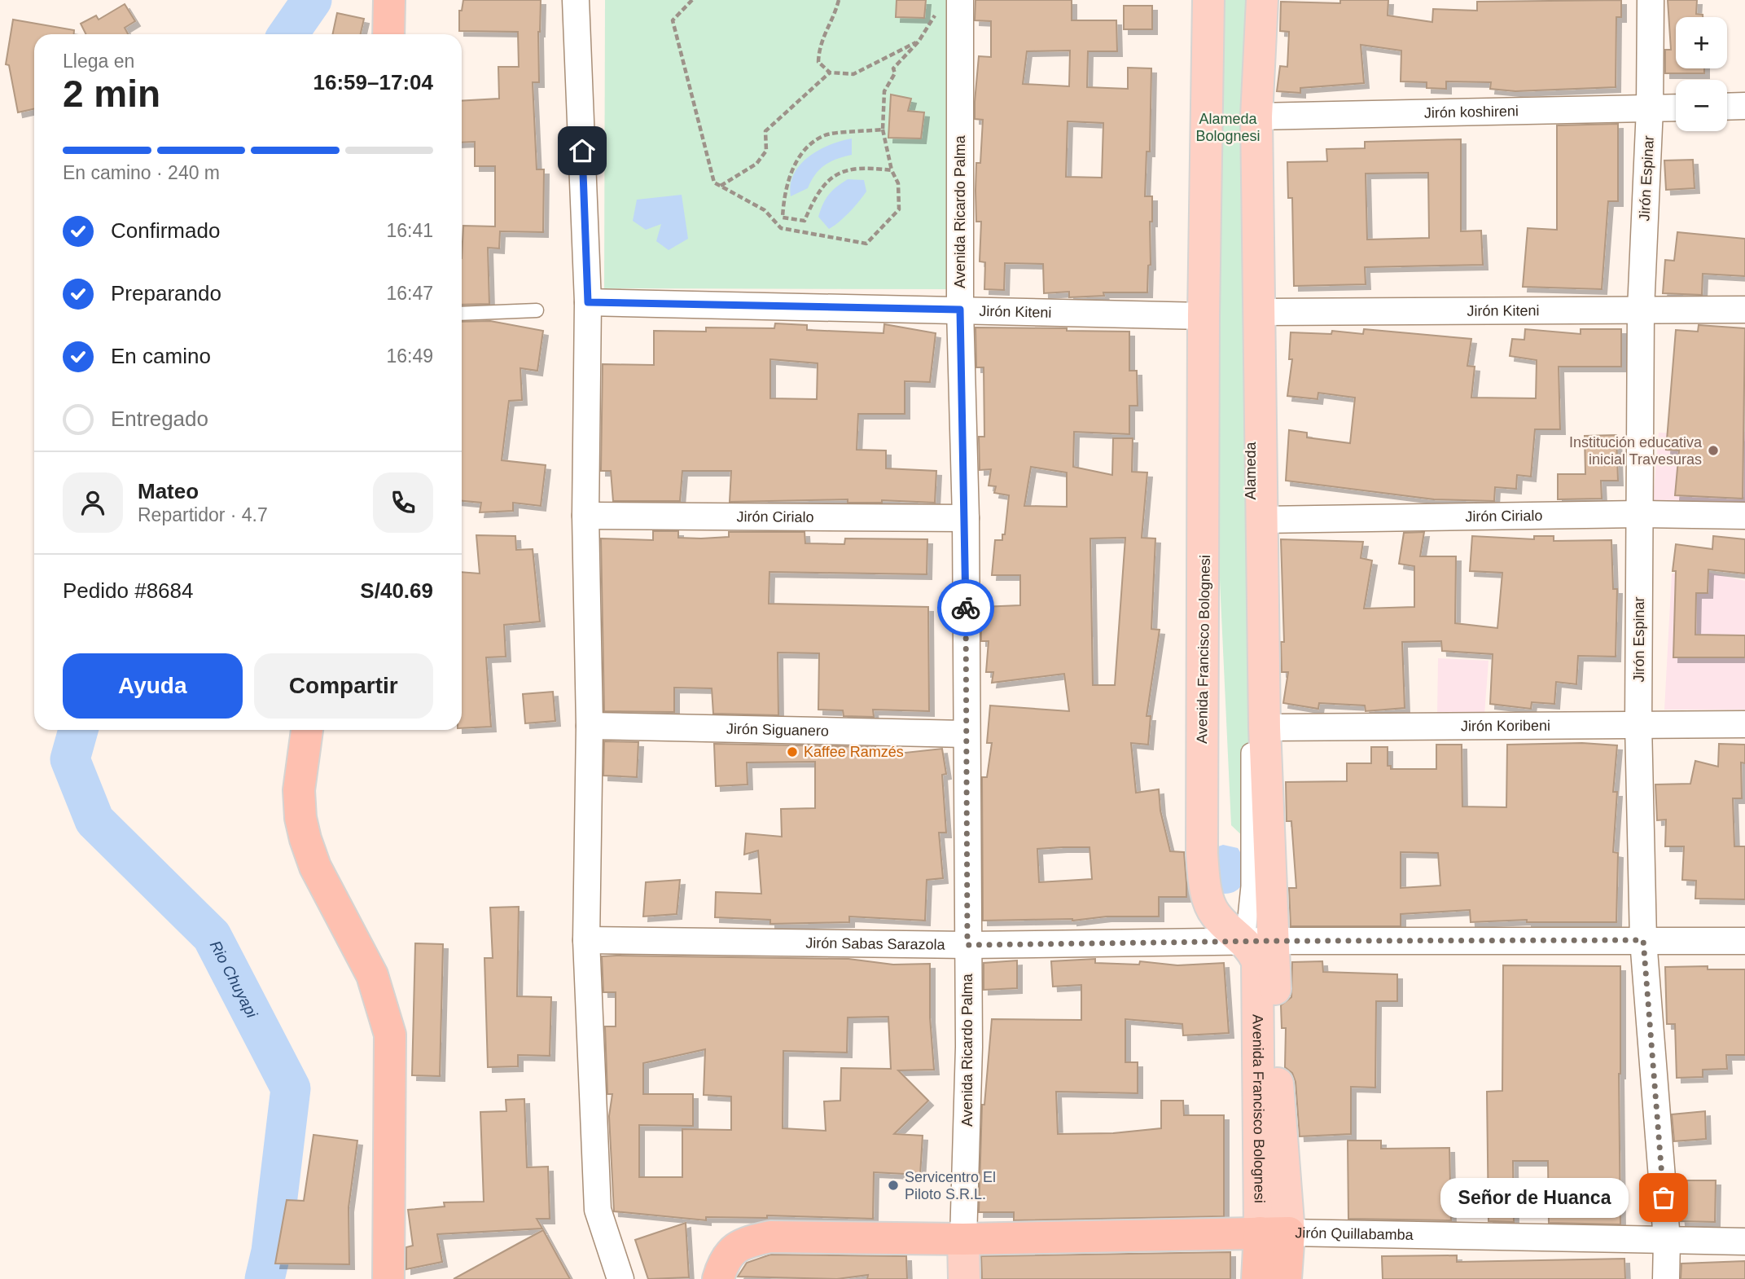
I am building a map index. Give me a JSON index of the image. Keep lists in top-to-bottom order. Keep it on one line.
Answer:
{"streets":{"highway":["Avenida Francisco Bolognesi","Jirón Quillabamba"],"main road":["Avenida Ricardo Palma"],"street":["Jirón koshireni","Jirón Espinar","Jirón Kiteni","Alameda","Jirón Cirialo","Jirón Koribeni","Jirón Siguanero","Jirón Sabas Sarazola"]},"crossings":[["Jirón koshireni","Jirón Espinar"],["Jirón koshireni","Alameda"],["Jirón koshireni","Avenida Francisco Bolognesi"],["Jirón Espinar","Jirón Kiteni"],["Jirón Espinar","Jirón Cirialo"],["Jirón Espinar","Jirón Koribeni"],["Jirón Espinar","Jirón Sabas Sarazola"],["Jirón Espinar","Jirón Quillabamba"],["Avenida Ricardo Palma","Jirón Kiteni"],["Avenida Ricardo Palma","Jirón Cirialo"],["Avenida Ricardo Palma","Jirón Siguanero"],["Avenida Ricardo Palma","Jirón Sabas Sarazola"],["Avenida Ricardo Palma","Jirón Quillabamba"],["Jirón Kiteni","Avenida Francisco Bolognesi"],["Alameda","Avenida Francisco Bolognesi"],["Alameda","Jirón Sabas Sarazola"],["Jirón Cirialo","Avenida Francisco Bolognesi"],["Avenida Francisco Bolognesi","Jirón Koribeni"],["Avenida Francisco Bolognesi","Jirón Sabas Sarazola"],["Avenida Francisco Bolognesi","Jirón Quillabamba"]],"water":["Rio Chuyapi"],"parks":["Alameda Bolognesi"],"places":["Institución educativa inicial Travesuras","Kaffee Ramzés","Servicentro El Piloto S.R.L.","Señor de Huanca"],"page":{"map_buttons":["+","−"],"heading":["2 min","Llega en","16:59–17:04"],"panel":["Mateo","Repartidor · 4.7","Pedido #8684","S/40.69"],"bar":"En camino · 240 m","list":[["Confirmado","16:41"],["Preparando","16:47"],["En camino","16:49"],"Entregado"],"buttons":["Ayuda","Compartir"],"bubble":"Señor de Huanca"}}
